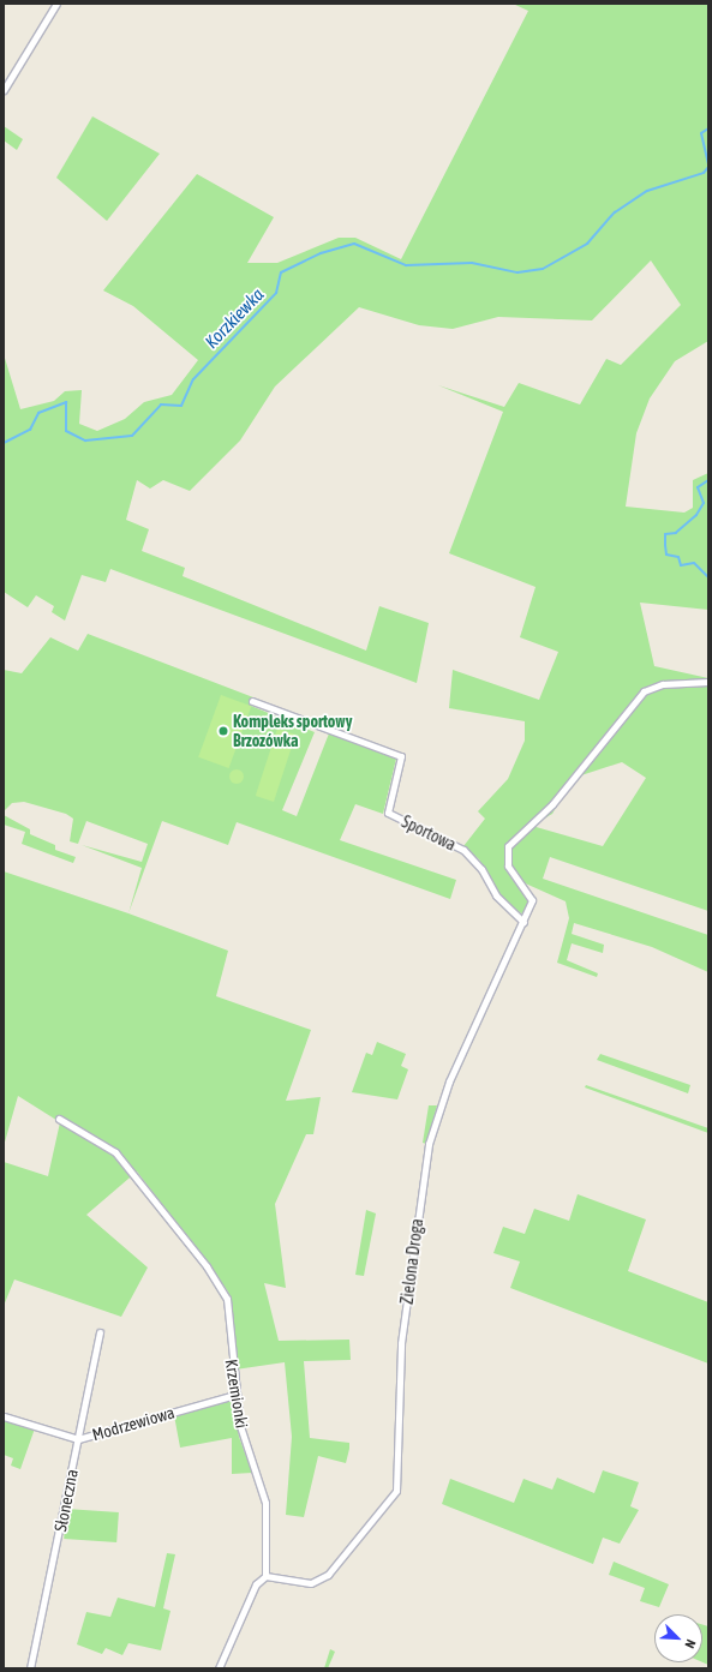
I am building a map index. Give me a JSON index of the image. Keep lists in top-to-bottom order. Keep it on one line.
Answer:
{"streets":{"street":["Sportowa","Zielona Droga","Krzemionki","Modrzewiowa","Słoneczna"]},"crossings":[["Sportowa","Zielona Droga"],["Zielona Droga","Krzemionki"],["Krzemionki","Modrzewiowa"],["Modrzewiowa","Słoneczna"]],"water":["Korzkiewka"],"places":["Kompleks sportowy Brzozówka"],"north":"bottom right"}
